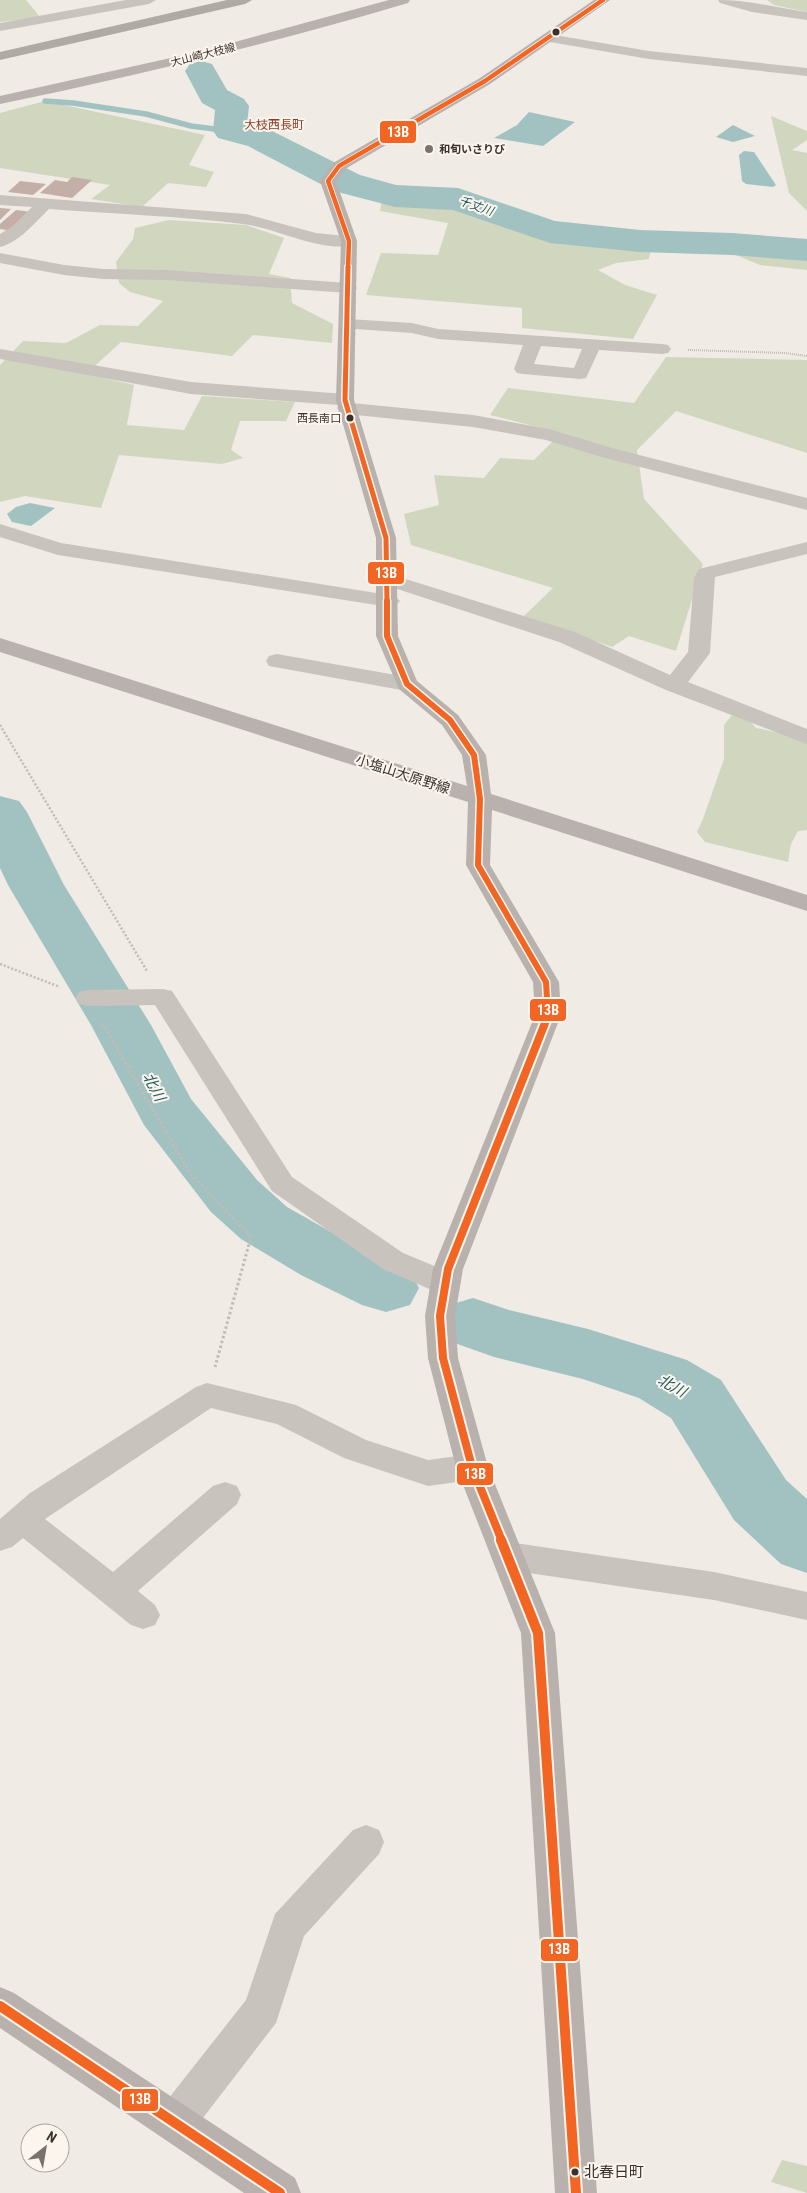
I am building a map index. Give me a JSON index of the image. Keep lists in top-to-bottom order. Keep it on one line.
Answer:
{"streets":{"main road":["大山崎大枝線","小塩山大原野線"]},"districts":["大枝西長町"],"water":["千丈川","北川"],"places":["和旬いさりび","西長南口","北春日町"],"lines":["transit line 13B"],"north":"top right"}
